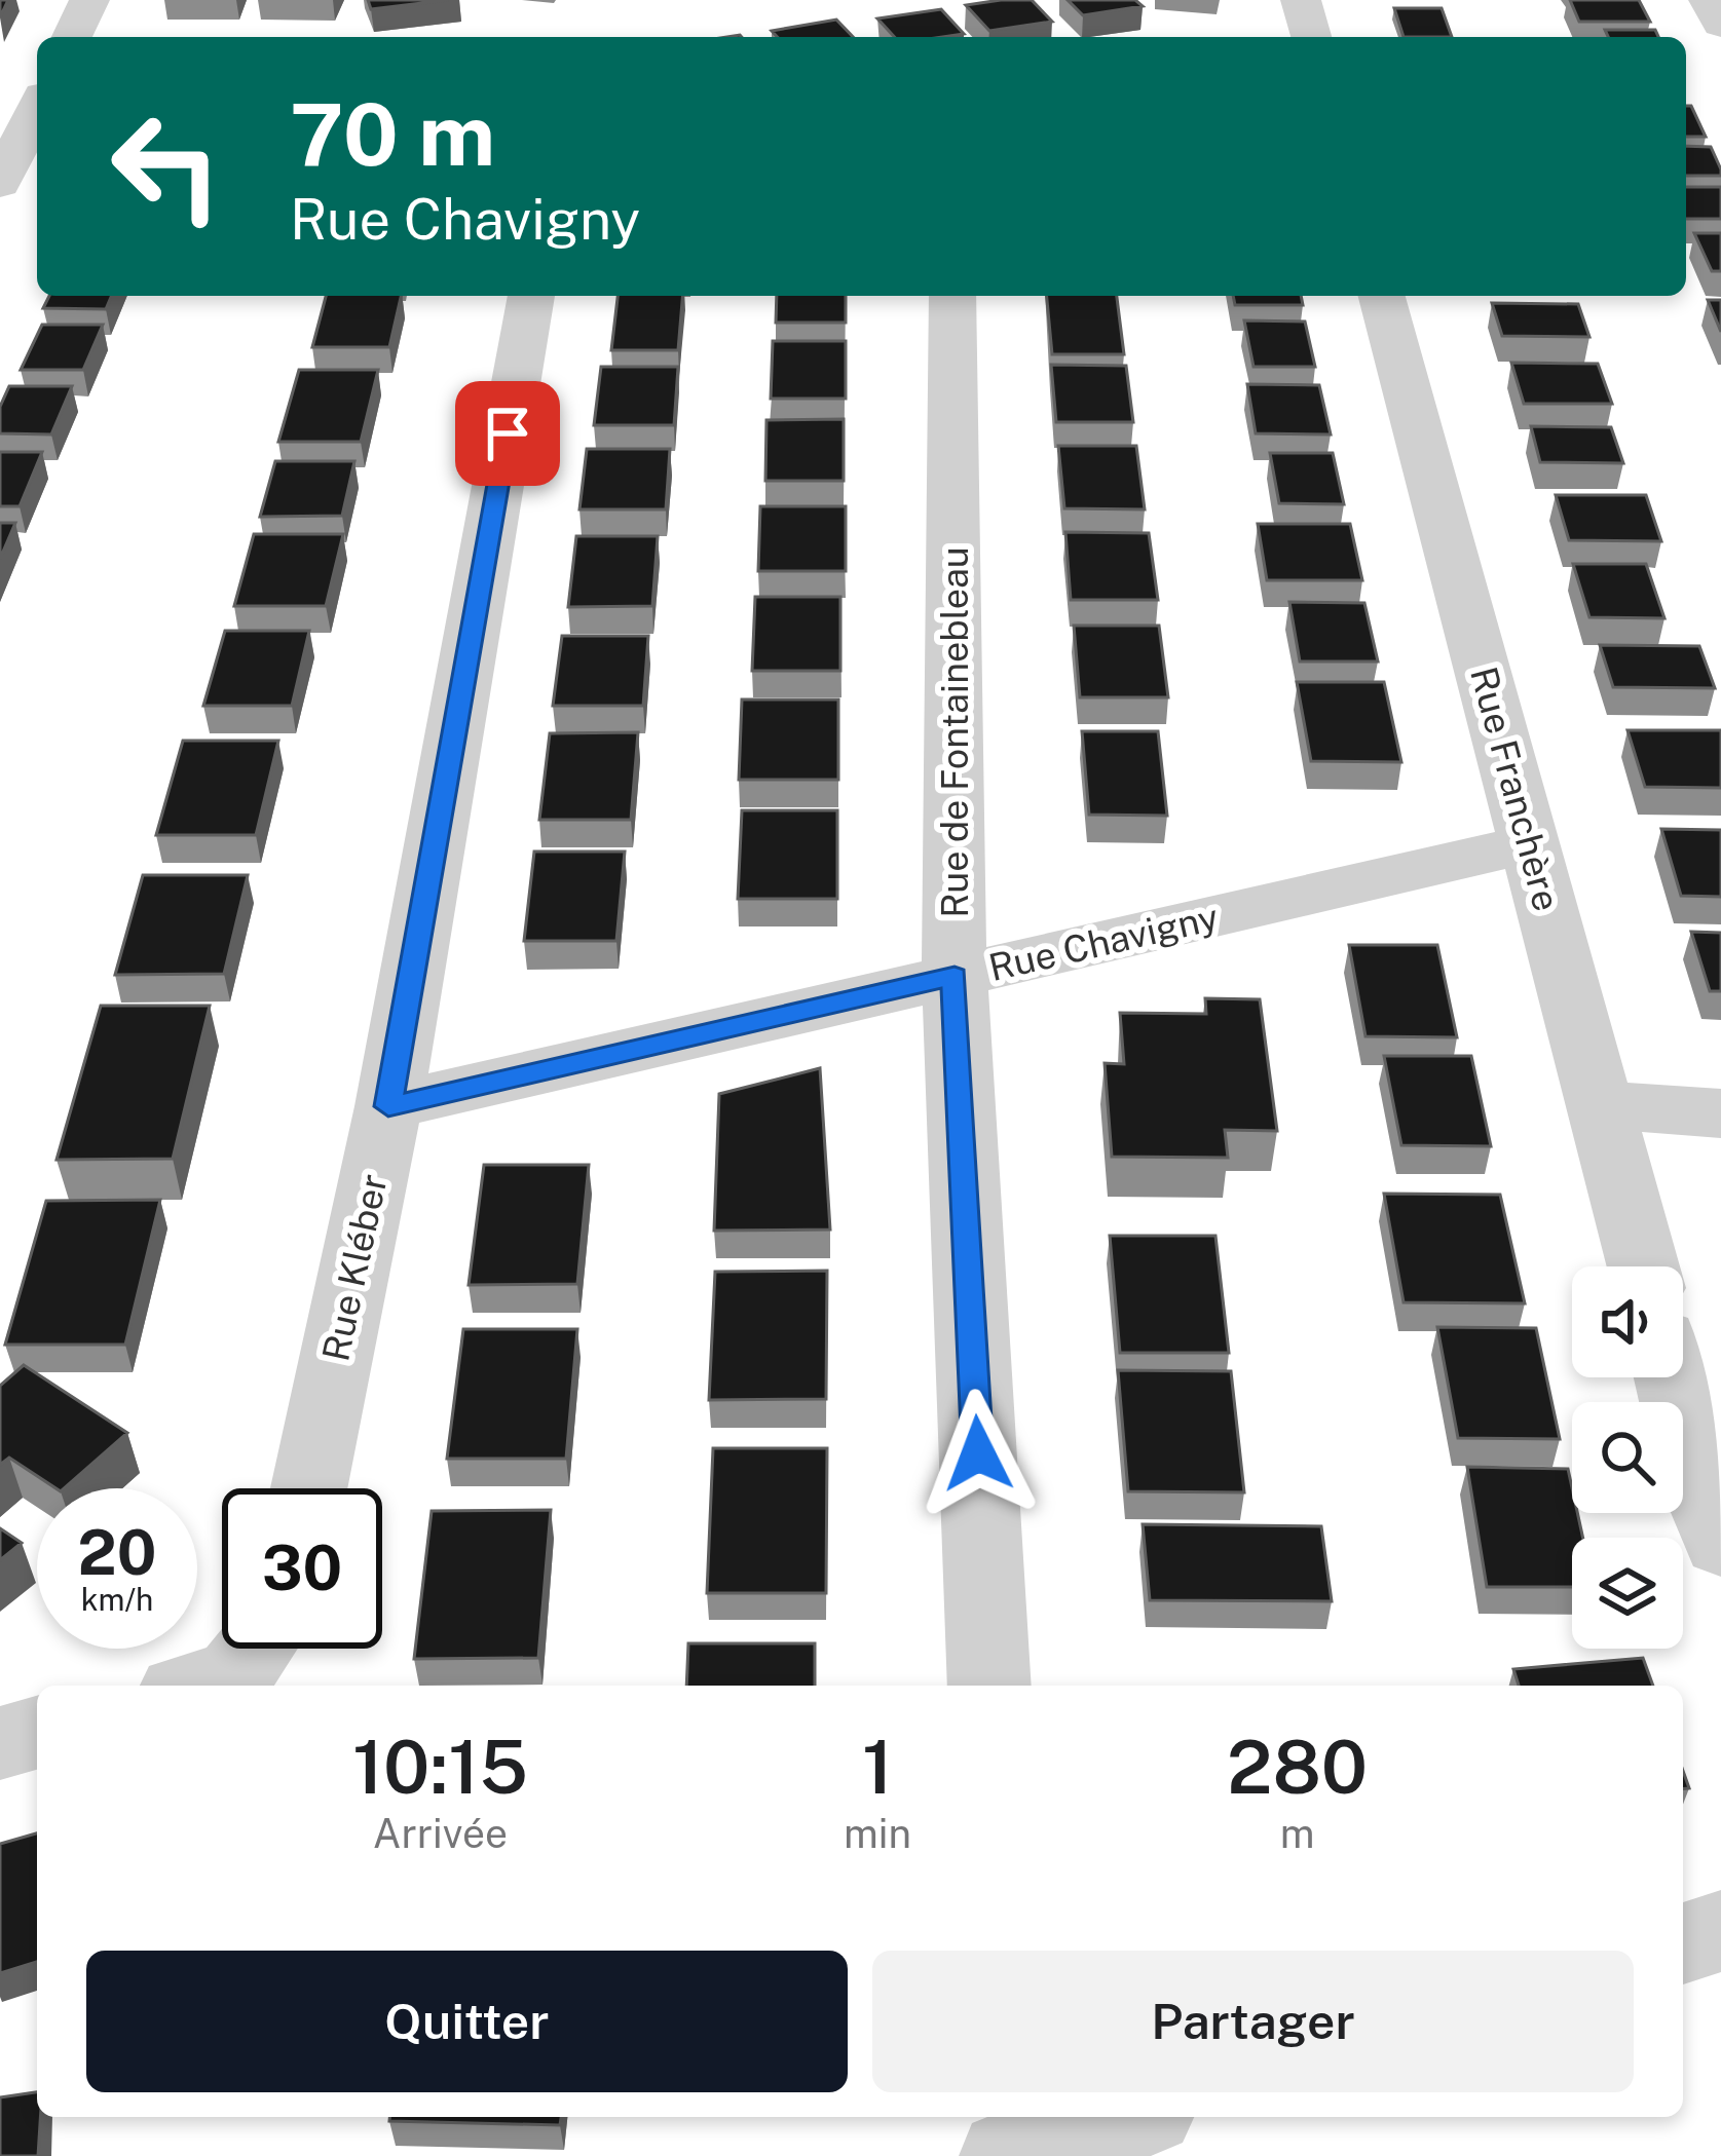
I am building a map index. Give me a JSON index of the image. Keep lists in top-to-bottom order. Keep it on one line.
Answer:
{"streets":{"street":["Rue de Fontainebleau","Rue Franchère","Rue Chavigny","Rue Kléber"]},"crossings":[["Rue de Fontainebleau","Rue Chavigny"],["Rue Franchère","Rue Chavigny"],["Rue Chavigny","Rue Kléber"]],"page":{"turn":["70 m","Rue Chavigny"],"speed":"20 km/h","limit":"30","eta":["10:15","Arrivée","1","min","280","m"],"buttons":["Quitter","Partager"]}}
